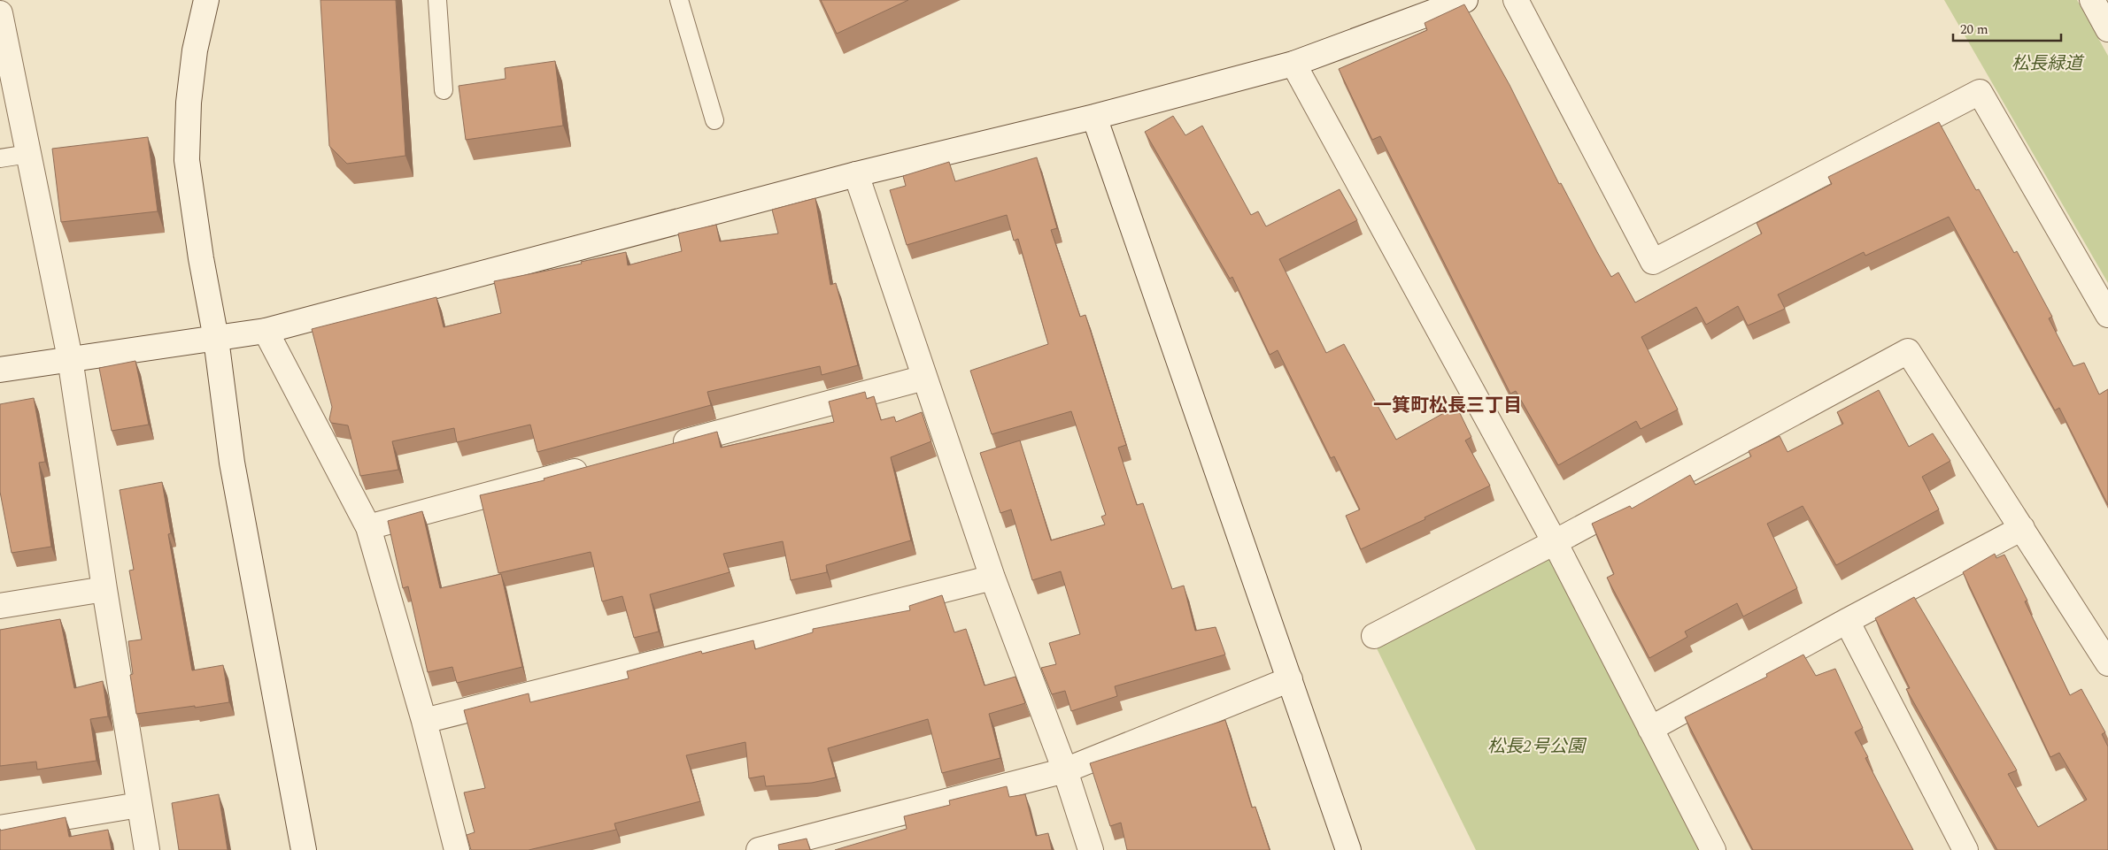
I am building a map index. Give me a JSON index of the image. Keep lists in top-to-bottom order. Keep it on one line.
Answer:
{"districts":["一箕町松長三丁目"],"parks":["松長緑道","松長2号公園"],"scale_bar":"20 m"}
